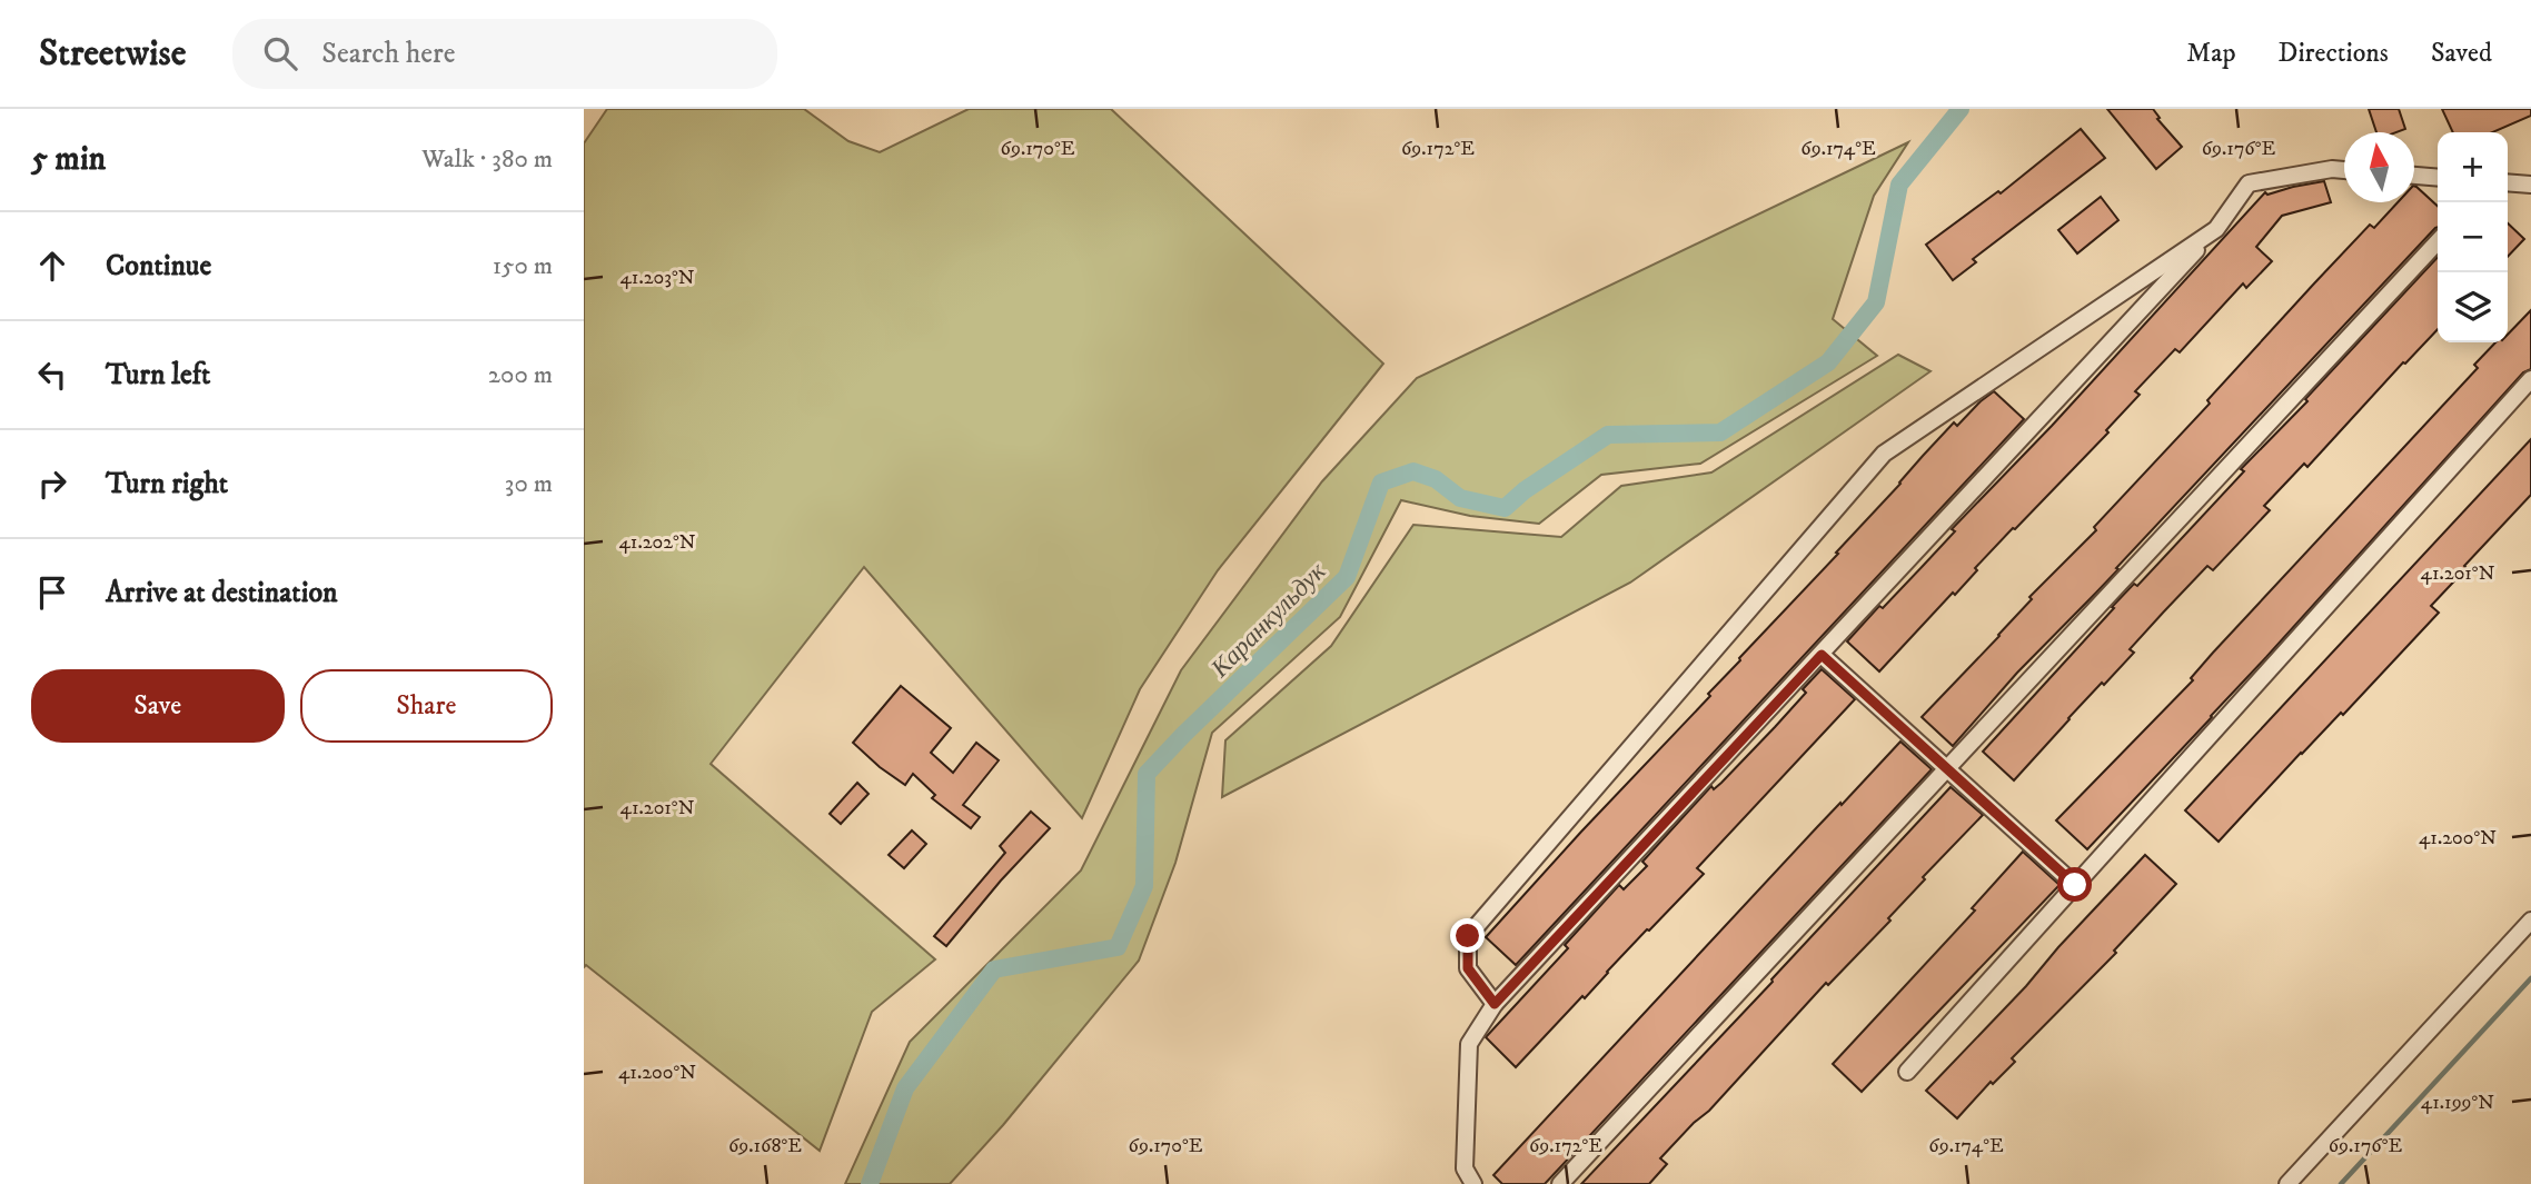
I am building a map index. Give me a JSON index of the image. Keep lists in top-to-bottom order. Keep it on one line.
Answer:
{"water":["Каранкульдук"],"north":"top","page":{"header":"Streetwise","search":"Search here","nav":["Map","Directions","Saved"],"heading":["5 min","Walk · 380 m"],"map_buttons":["+","−"],"list":[["Continue","150 m"],["Turn left","200 m"],["Turn right","30 m"],"Arrive at destination"],"buttons":["Save","Share"]},"coordinates":["69.170°E","69.172°E","69.174°E","69.176°E","41.203°N","41.202°N","41.201°N","41.200°N","41.199°N","69.168°E"]}
